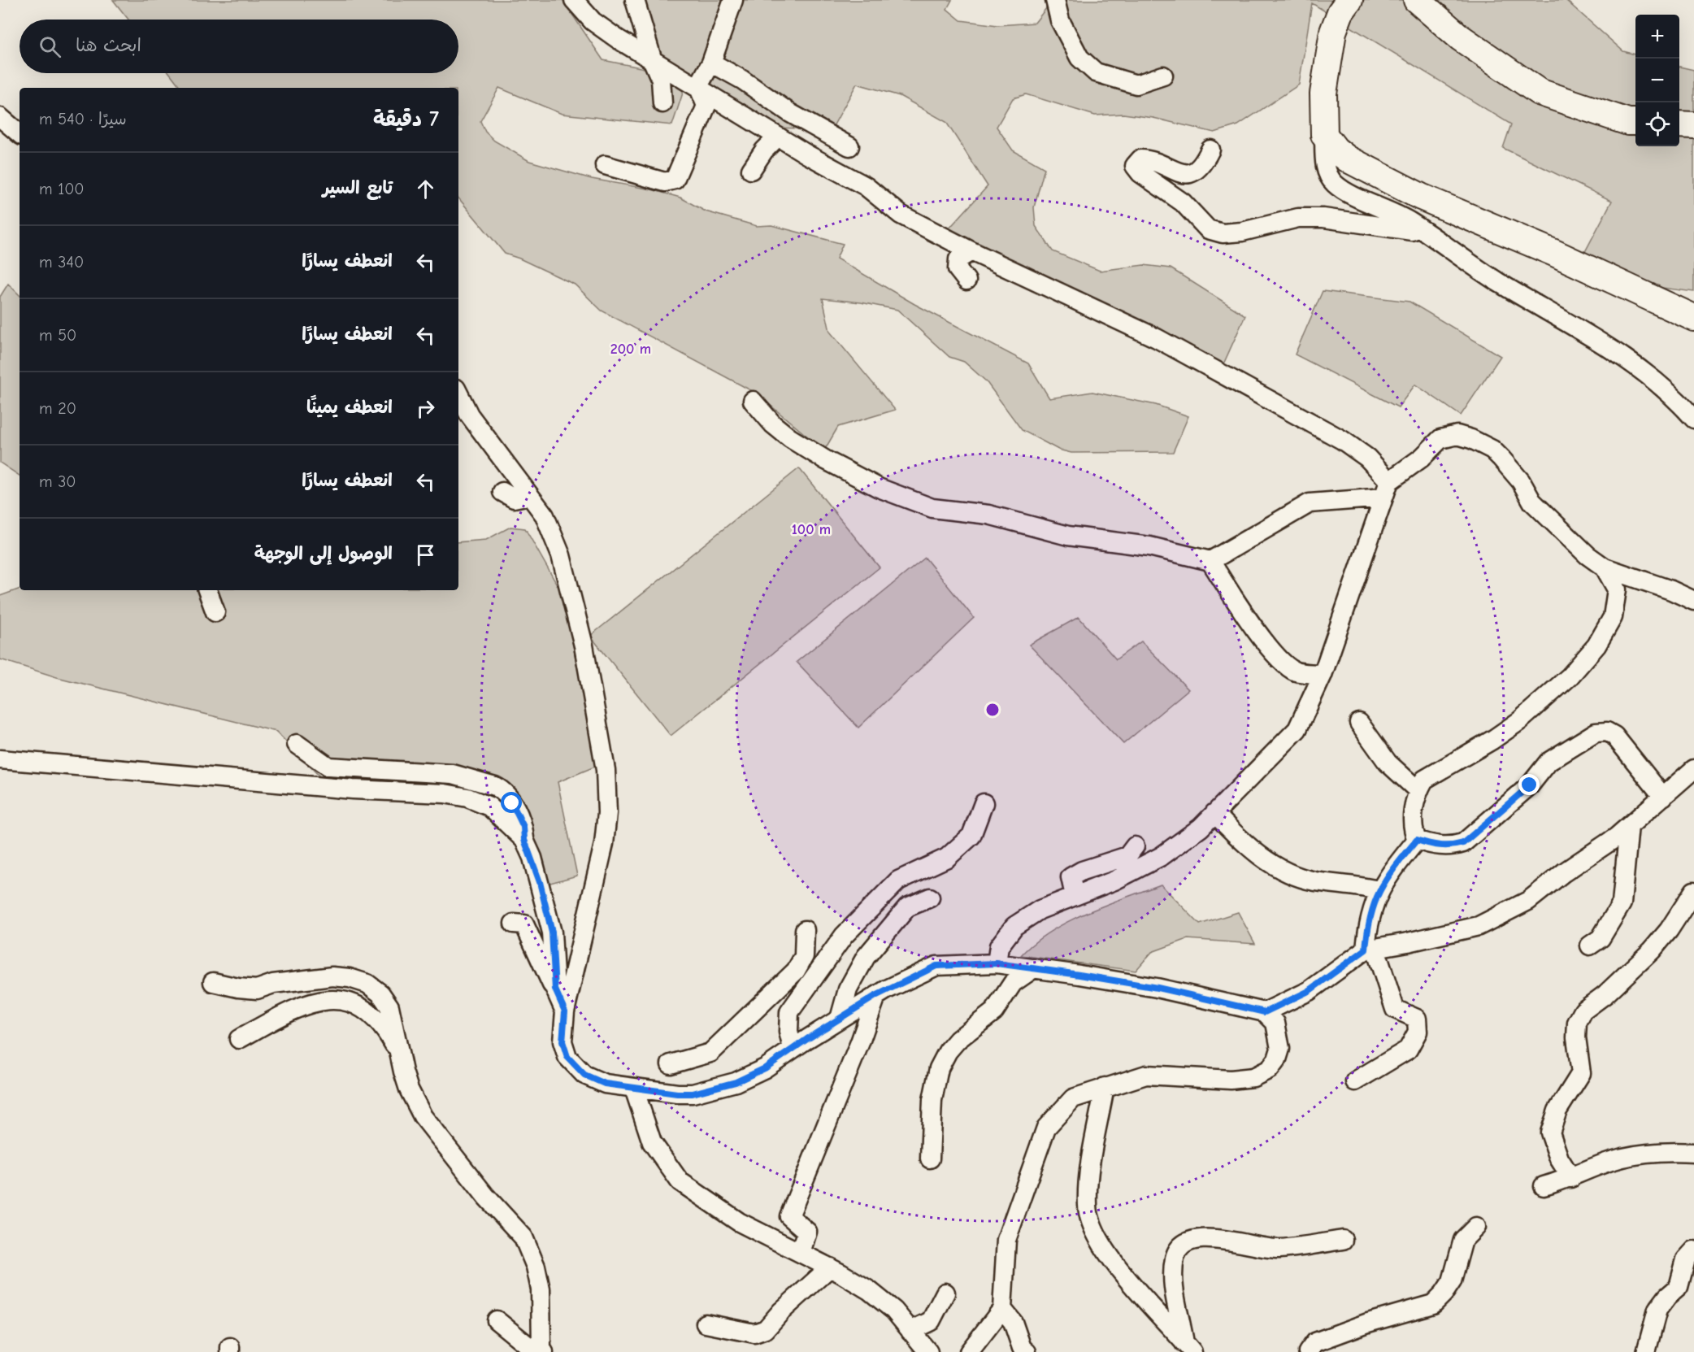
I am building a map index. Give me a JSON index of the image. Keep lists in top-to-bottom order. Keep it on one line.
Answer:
{"page":{"map_buttons":["+","−"],"search":"ابحث هنا","heading":["7 دقيقة","سيرًا · 540 m"],"list":[["تابع السير","100 m"],["انعطف يسارًا","340 m"],["انعطف يسارًا","50 m"],["انعطف يمينًا","20 m"],["انعطف يسارًا","30 m"],"الوصول إلى الوجهة"]},"rings":["200 m","100 m"]}
